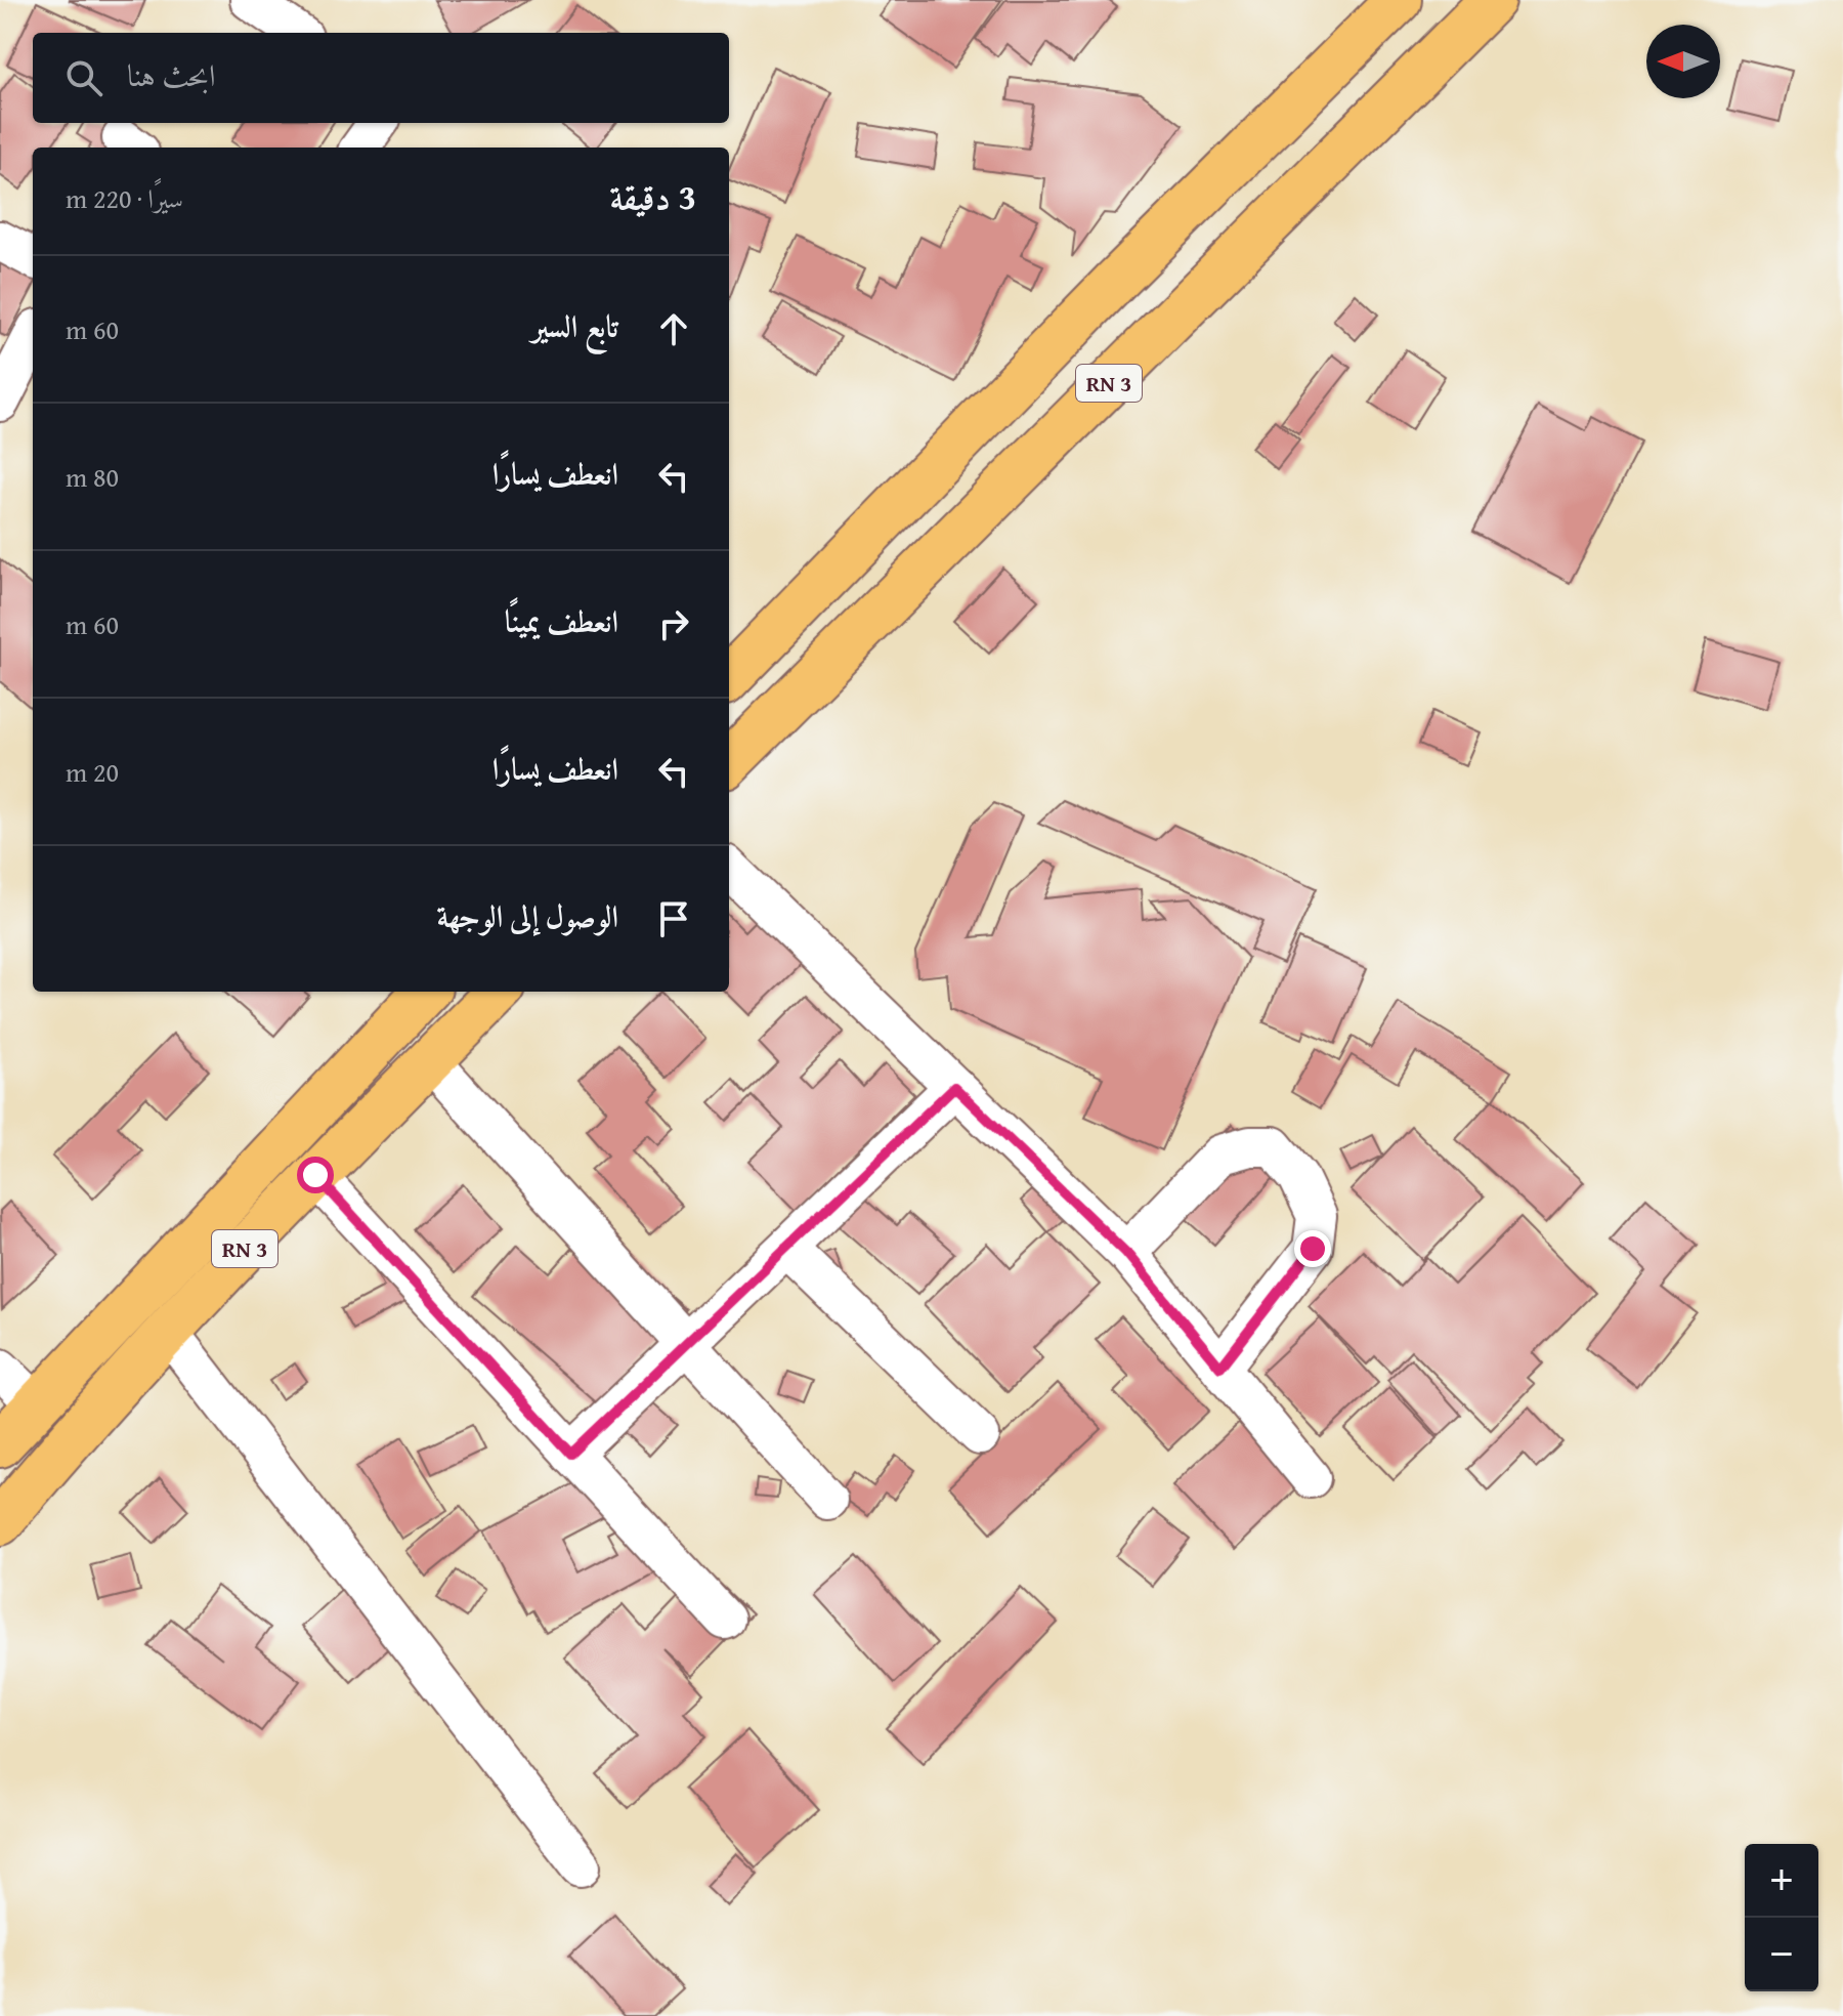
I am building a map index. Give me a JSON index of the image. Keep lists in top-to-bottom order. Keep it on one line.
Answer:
{"streets":{"highway":["RN 3"]},"north":"left","page":{"search":"ابحث هنا","heading":["3 دقيقة","سيرًا · 220 m"],"list":[["تابع السير","60 m"],["انعطف يسارًا","80 m"],["انعطف يمينًا","60 m"],["انعطف يسارًا","20 m"],"الوصول إلى الوجهة"],"map_buttons":["+","−"]}}
